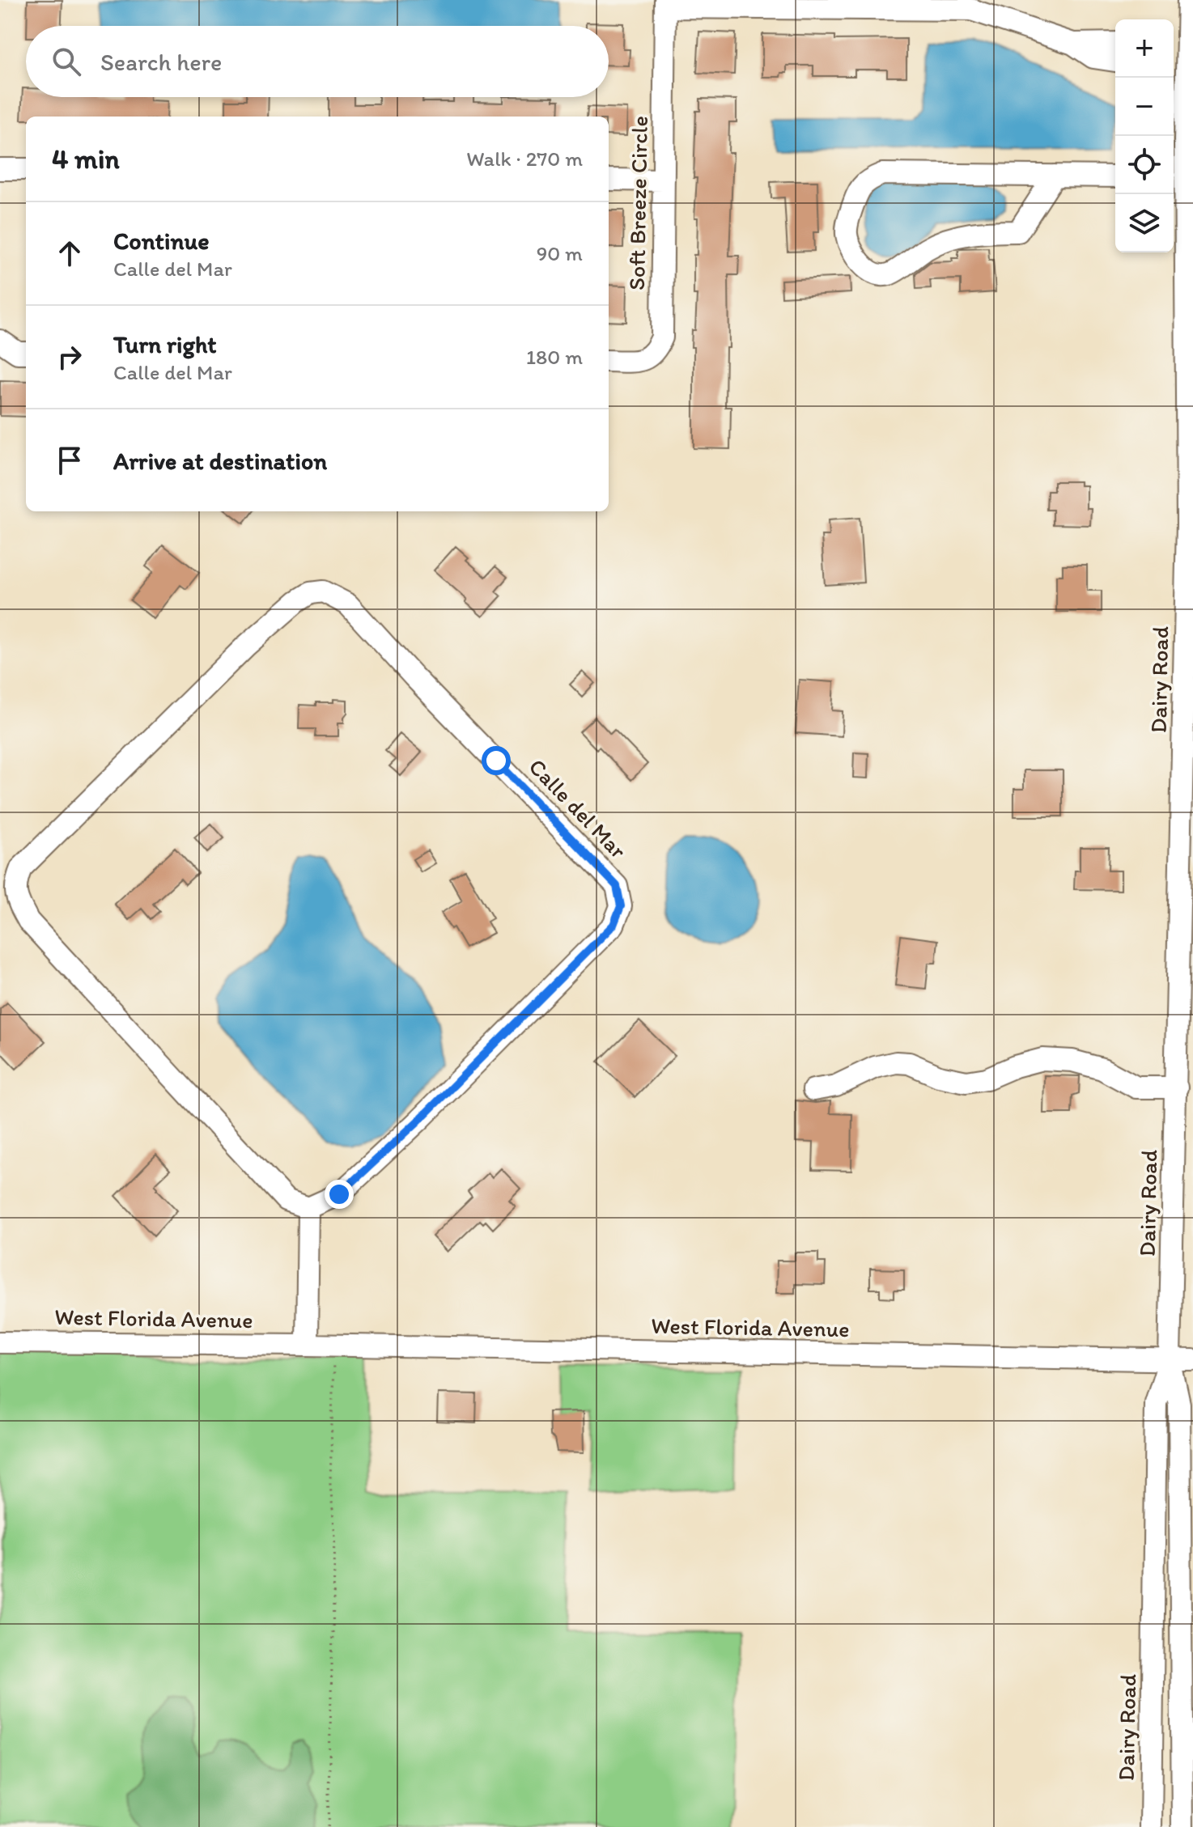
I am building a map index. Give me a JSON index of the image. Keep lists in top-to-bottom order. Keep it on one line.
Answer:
{"streets":{"street":["Soft Breeze Circle","Dairy Road","Calle del Mar","West Florida Avenue"]},"crossings":[["Dairy Road","West Florida Avenue"]],"page":{"map_buttons":["+","−"],"search":"Search here","heading":["4 min","Walk · 270 m"],"list":[["Continue","Calle del Mar","90 m"],["Turn right","Calle del Mar","180 m"],"Arrive at destination"]}}
